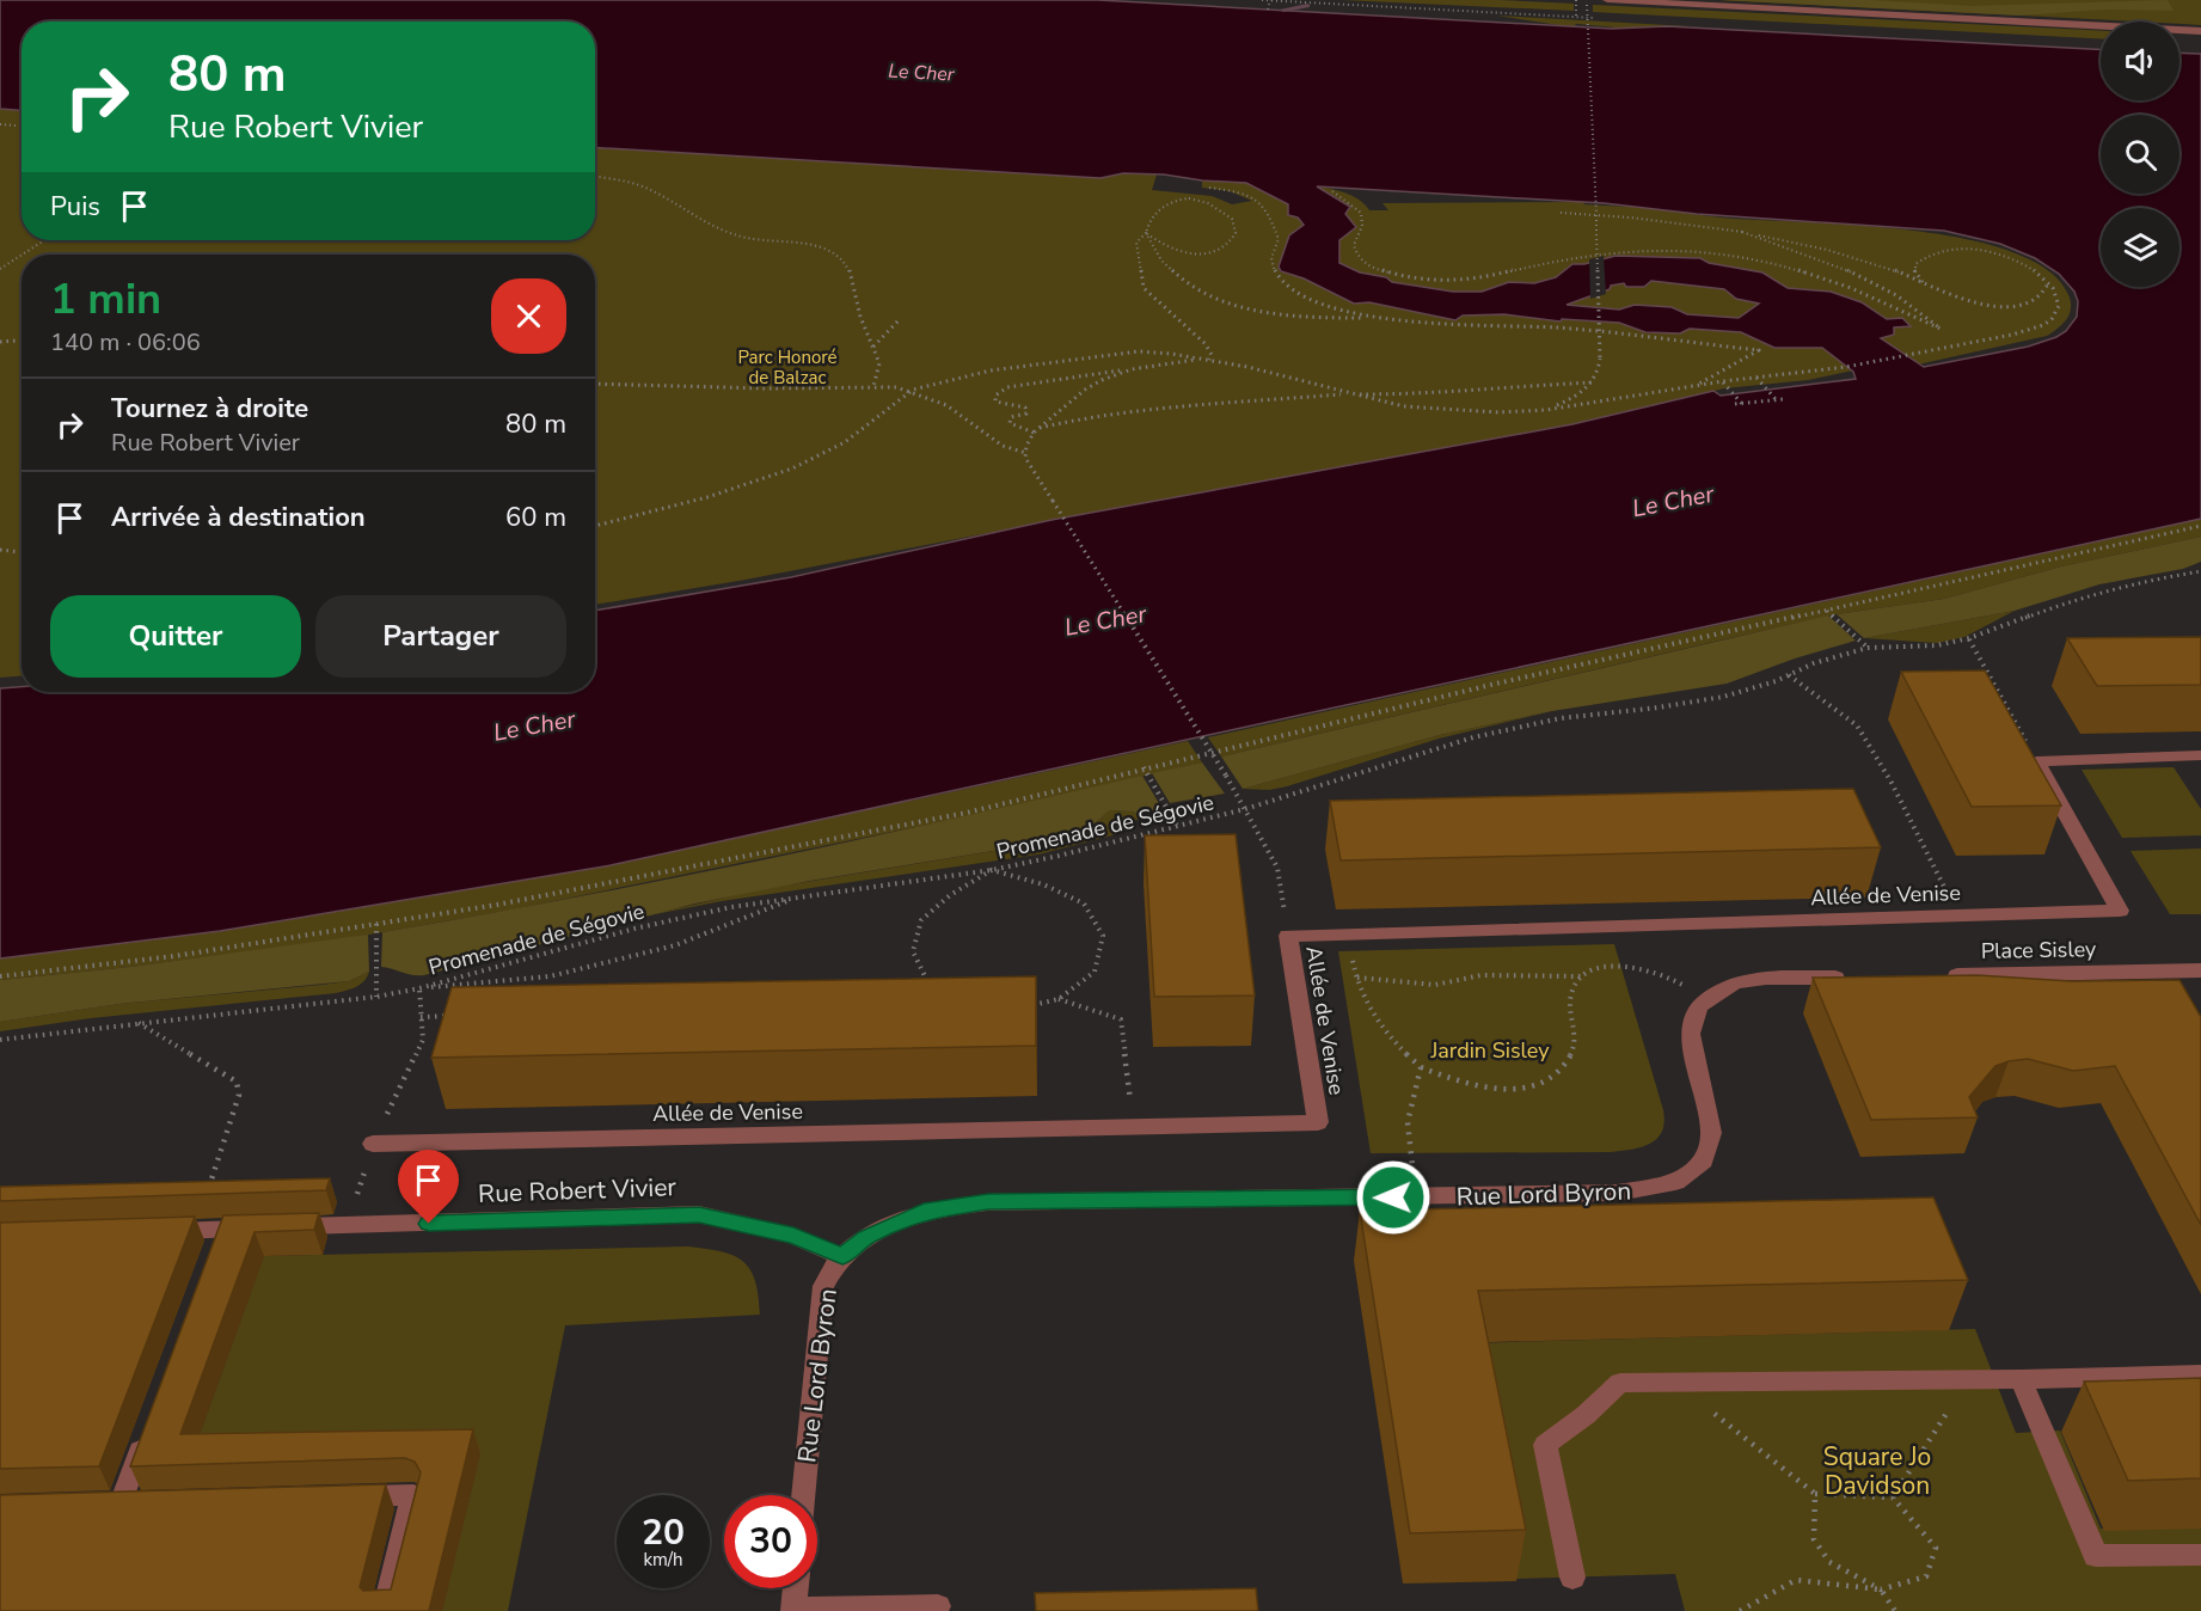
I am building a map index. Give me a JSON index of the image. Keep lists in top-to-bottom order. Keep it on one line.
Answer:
{"streets":{"street":["Allée de Venise","Place Sisley","Rue Robert Vivier","Rue Lord Byron"],"path":["Promenade de Ségovie"]},"crossings":[["Rue Robert Vivier","Rue Lord Byron"]],"water":["Le Cher"],"parks":["Parc Honoré de Balzac","Jardin Sisley","Square Jo Davidson"],"page":{"turn":["80 m","Rue Robert Vivier"],"then":"Puis","heading":["1 min","140 m · 06:06"],"list":[{"name":"Tournez à droite","note":"Rue Robert Vivier","value":"80 m"},{"name":"Arrivée à destination","value":"60 m"}],"buttons":["Quitter","Partager"],"speed":"20 km/h","limit":"30"}}
